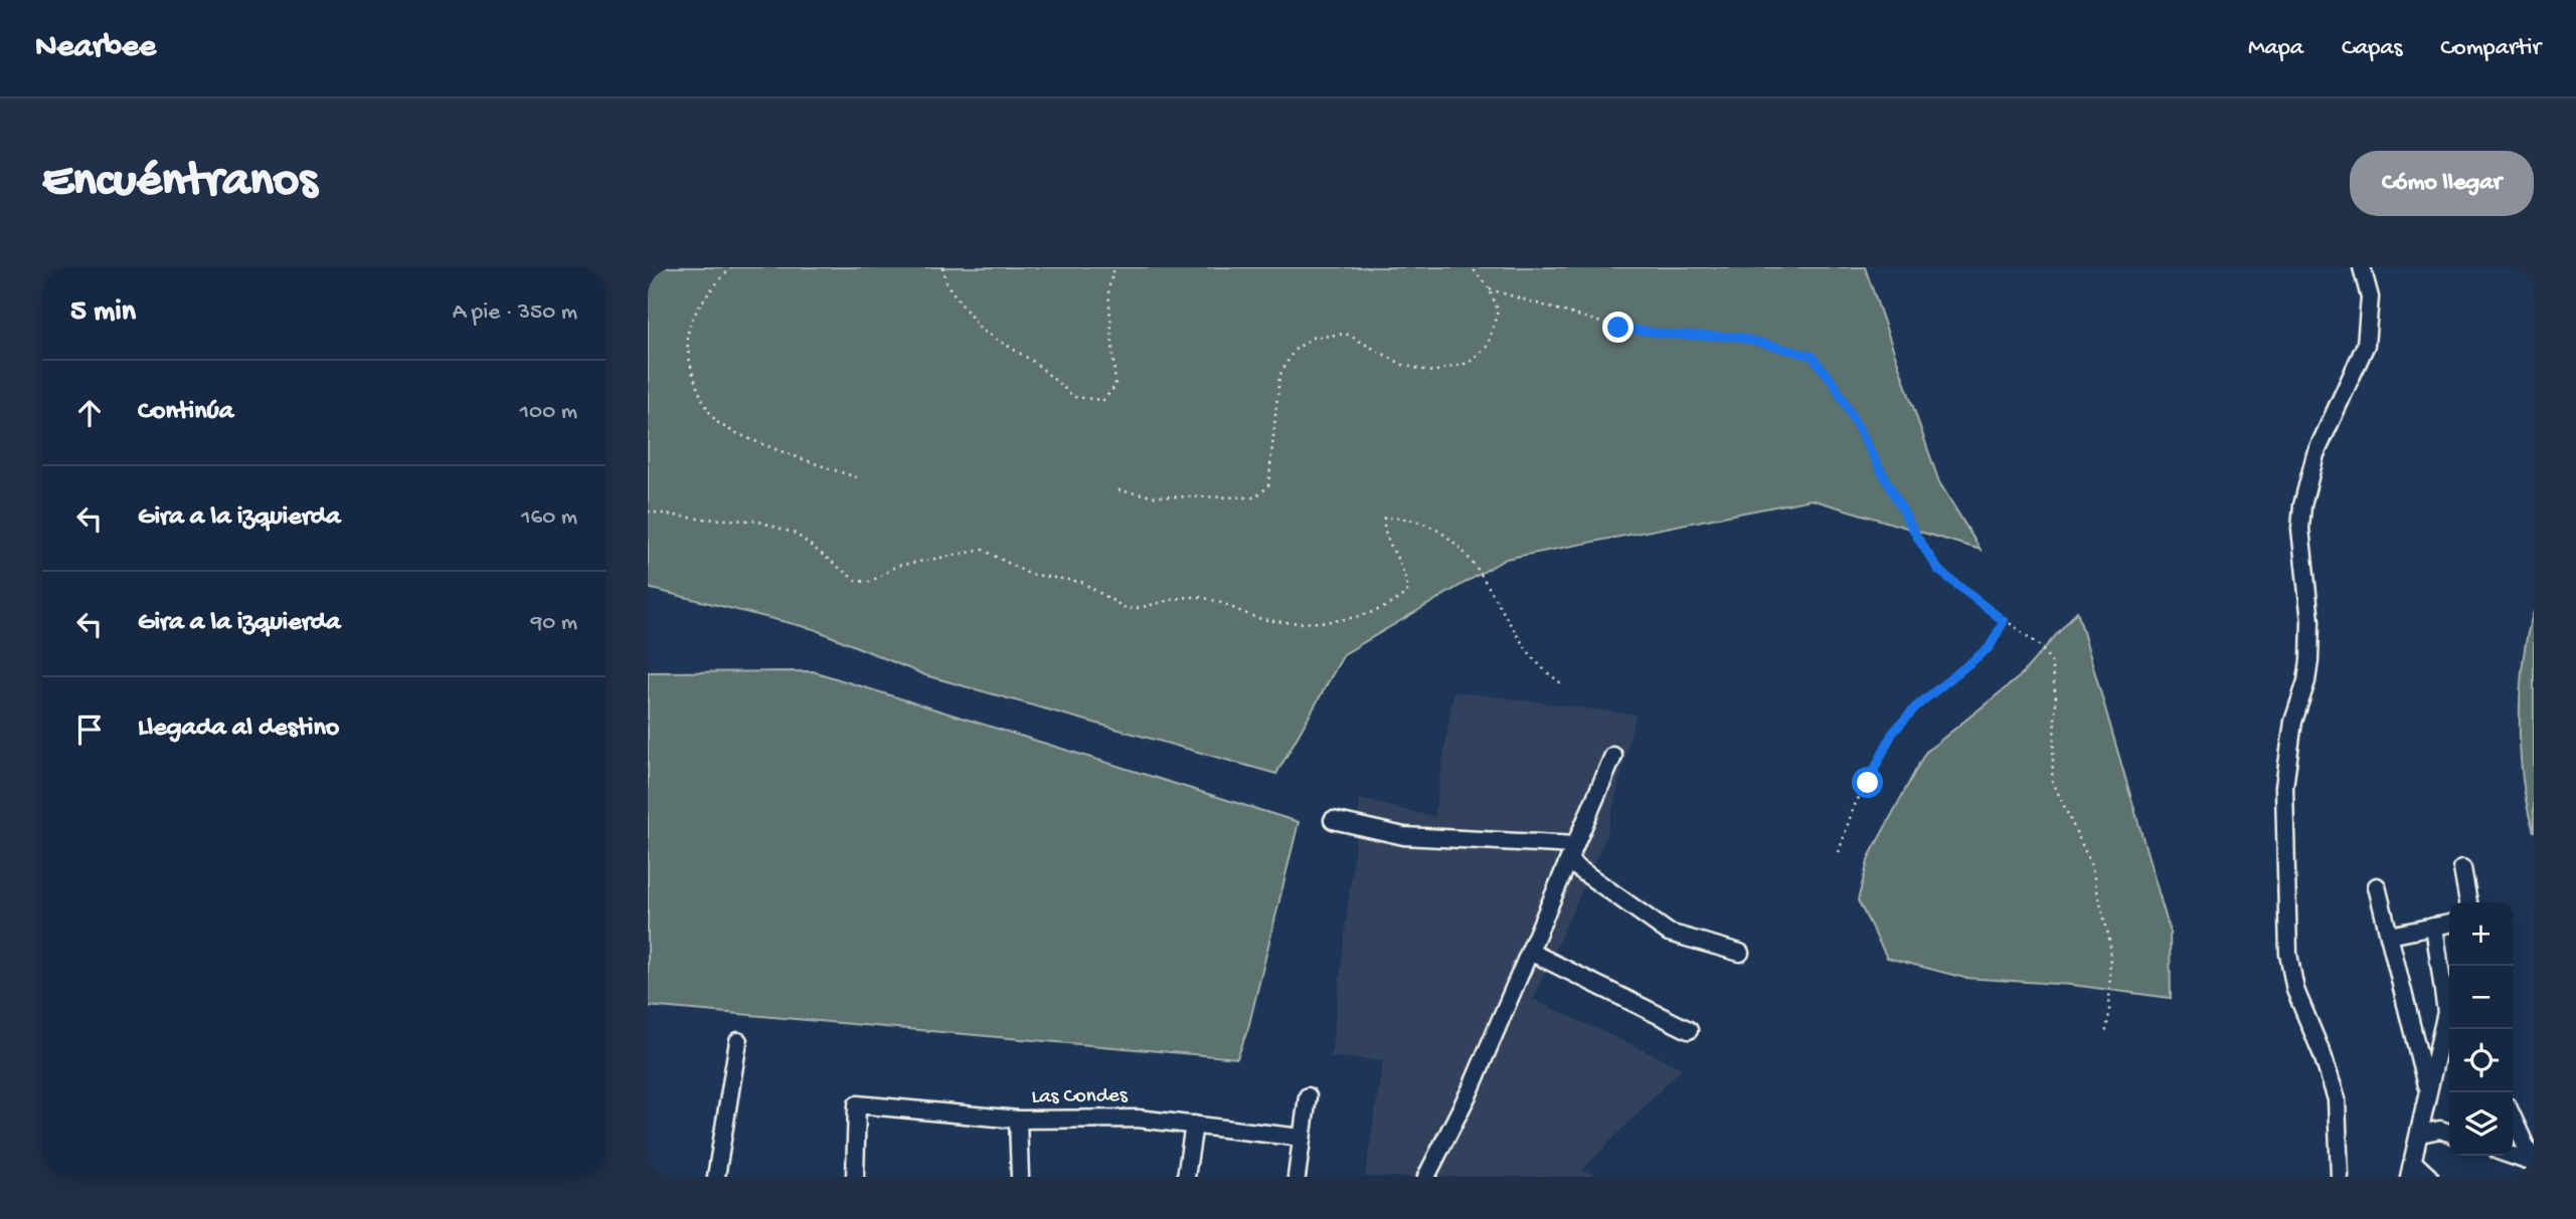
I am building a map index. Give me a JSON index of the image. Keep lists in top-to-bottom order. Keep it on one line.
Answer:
{"streets":{"street":["Las Condes"]},"page":{"header":"Nearbee","nav":["Mapa","Capas","Compartir"],"buttons":"Cómo llegar","title":"Encuéntranos","heading":["5 min","A pie · 350 m"],"list":[["Continúa","100 m"],["Gira a la izquierda","160 m"],["Gira a la izquierda","90 m"],"Llegada al destino"],"map_buttons":["+","−"]}}
